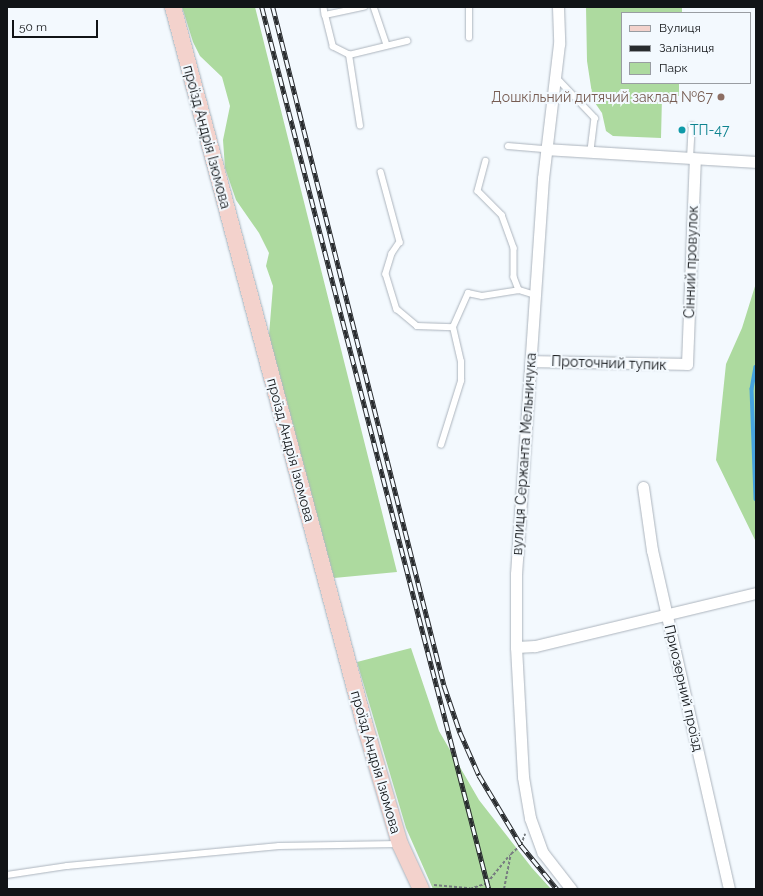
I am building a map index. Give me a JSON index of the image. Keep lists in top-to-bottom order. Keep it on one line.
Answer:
{"streets":{"street":["проїзд Андрія Ізюмова","Сінний провулок","Проточний тупик","вулиця Сержанта Мельничука","Приозерний проїзд"]},"crossings":[["Сінний провулок","Проточний тупик"],["Проточний тупик","вулиця Сержанта Мельничука"]],"places":["Дошкільний дитячий заклад №67","ТП-47"],"legend":["Вулиця","Залізниця","Парк"],"scale_bar":"50 m"}
